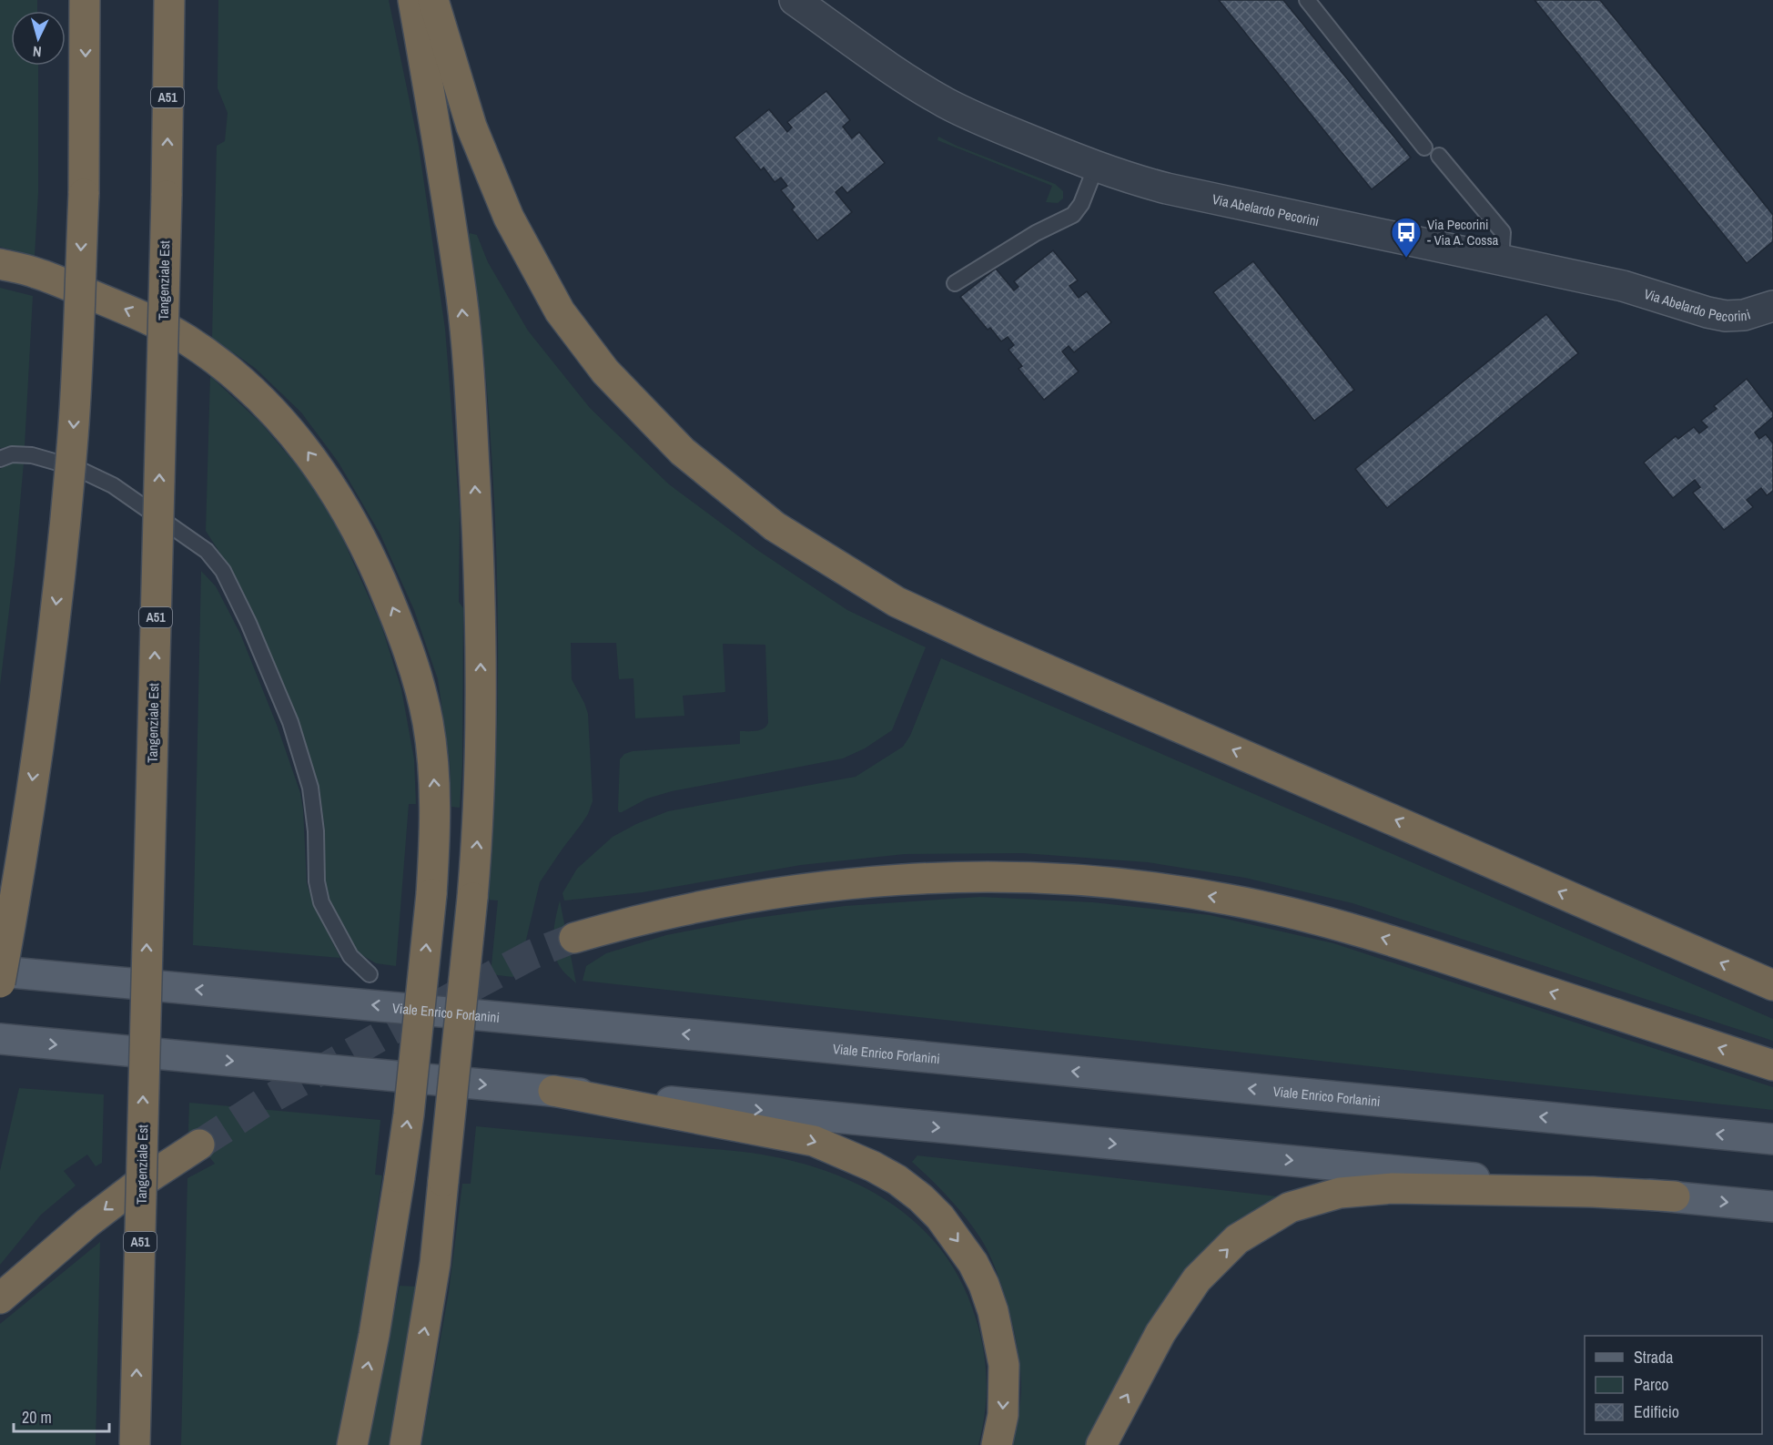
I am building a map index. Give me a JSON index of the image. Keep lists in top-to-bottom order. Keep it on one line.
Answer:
{"streets":{"highway":["A51","Tangenziale Est"],"main road":["Viale Enrico Forlanini"],"street":["Via Abelardo Pecorini"]},"places":{"bus stop":["Via Pecorini - Via A. Cossa"]},"legend":["Strada","Parco","Edificio"],"scale_bar":"20 m","north":"bottom"}
